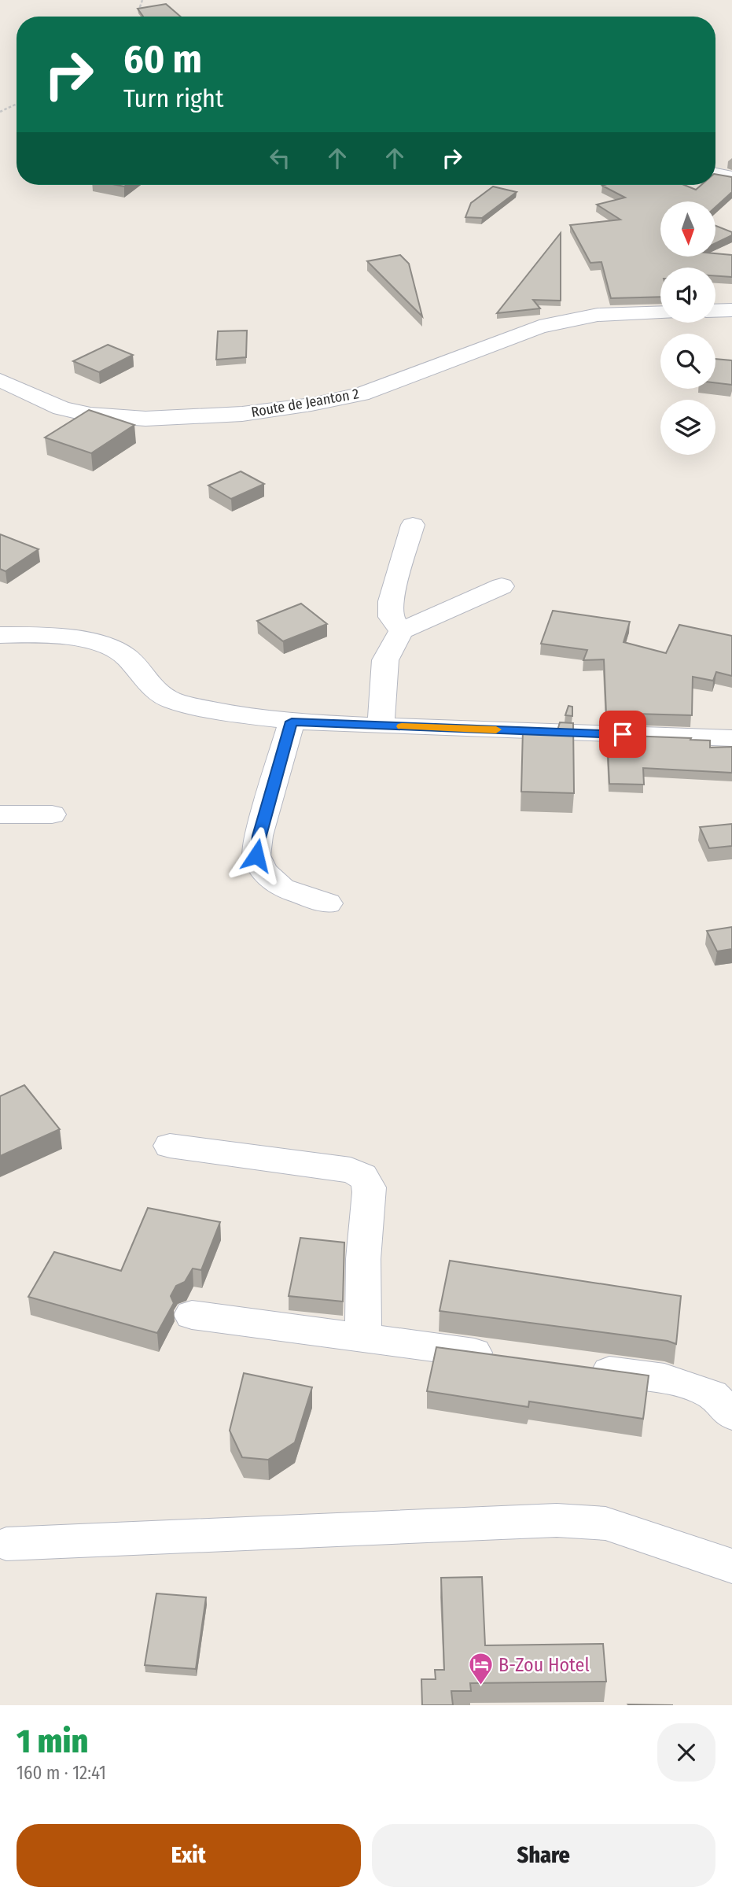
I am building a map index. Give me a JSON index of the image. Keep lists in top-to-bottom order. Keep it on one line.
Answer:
{"streets":{"street":["Route de Jeanton 2"]},"places":{"hotel":["B-Zou Hotel"]},"north":"bottom","page":{"turn":["60 m","Turn right"],"heading":["1 min","160 m · 12:41"],"buttons":["Exit","Share"]}}
